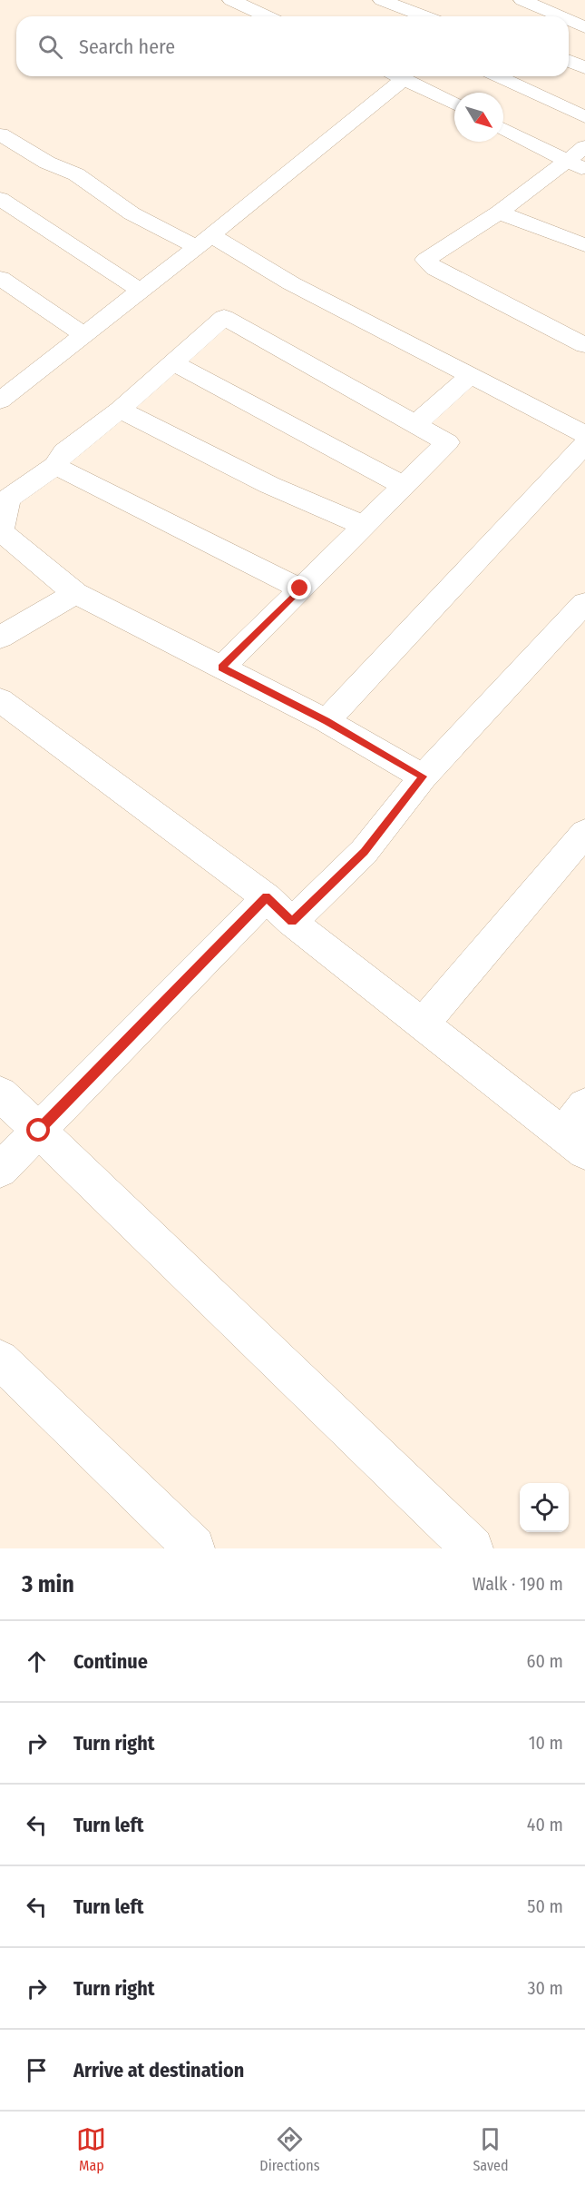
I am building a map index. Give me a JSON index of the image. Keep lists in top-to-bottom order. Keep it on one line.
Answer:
{"north":"bottom right","page":{"search":"Search here","heading":["3 min","Walk · 190 m"],"list":[["Continue","60 m"],["Turn right","10 m"],["Turn left","40 m"],["Turn left","50 m"],["Turn right","30 m"],"Arrive at destination"],"nav":["Map","Directions","Saved"]}}
